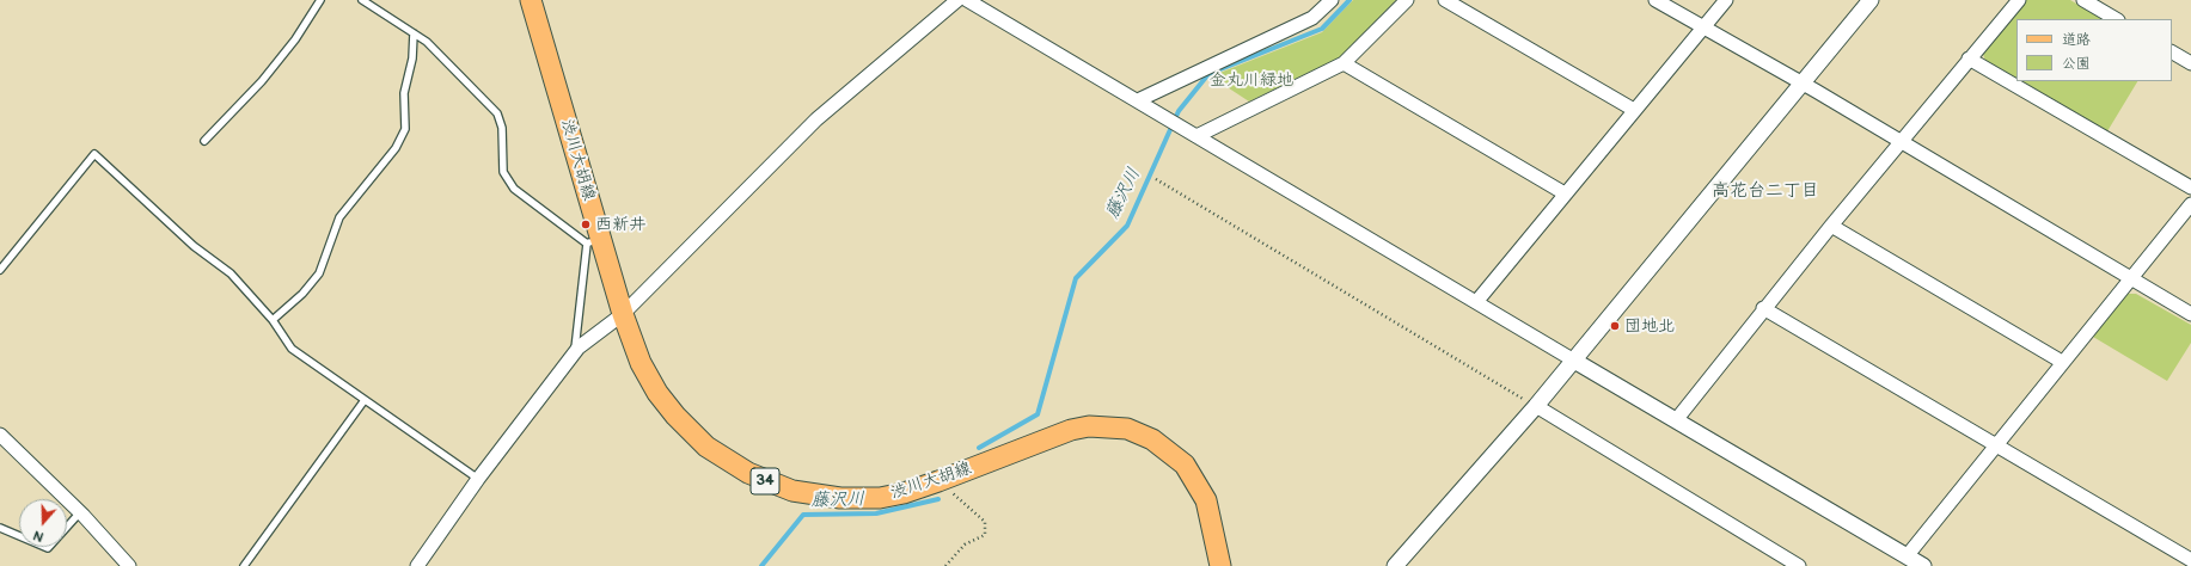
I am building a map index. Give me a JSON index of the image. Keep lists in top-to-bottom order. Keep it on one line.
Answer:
{"streets":{"main road":["渋川大胡線","34"]},"districts":["高花台二丁目"],"water":["藤沢川"],"parks":["金丸川緑地"],"places":["西新井","団地北"],"legend":["道路","公園"],"north":"bottom"}
